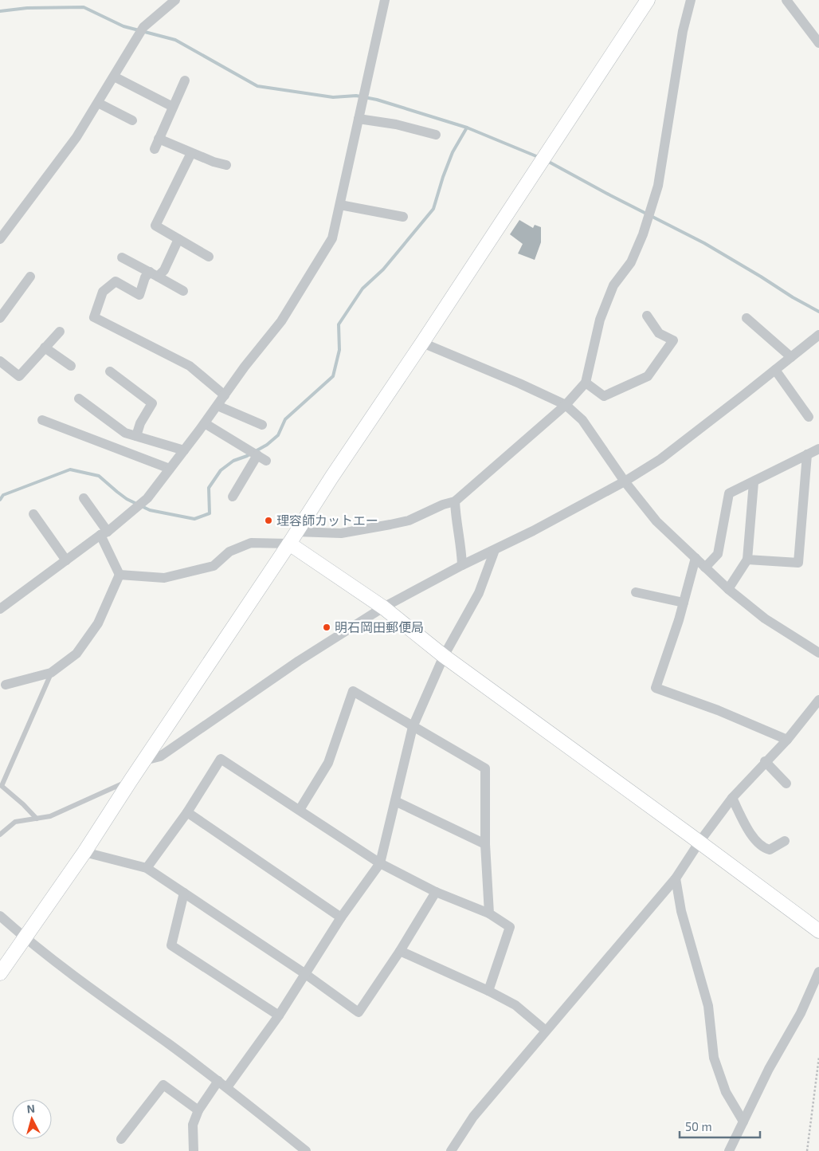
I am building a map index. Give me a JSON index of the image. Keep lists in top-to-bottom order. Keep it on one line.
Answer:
{"places":["理容師カットエー","明石岡田郵便局"],"scale_bar":"50 m","north":"top"}
